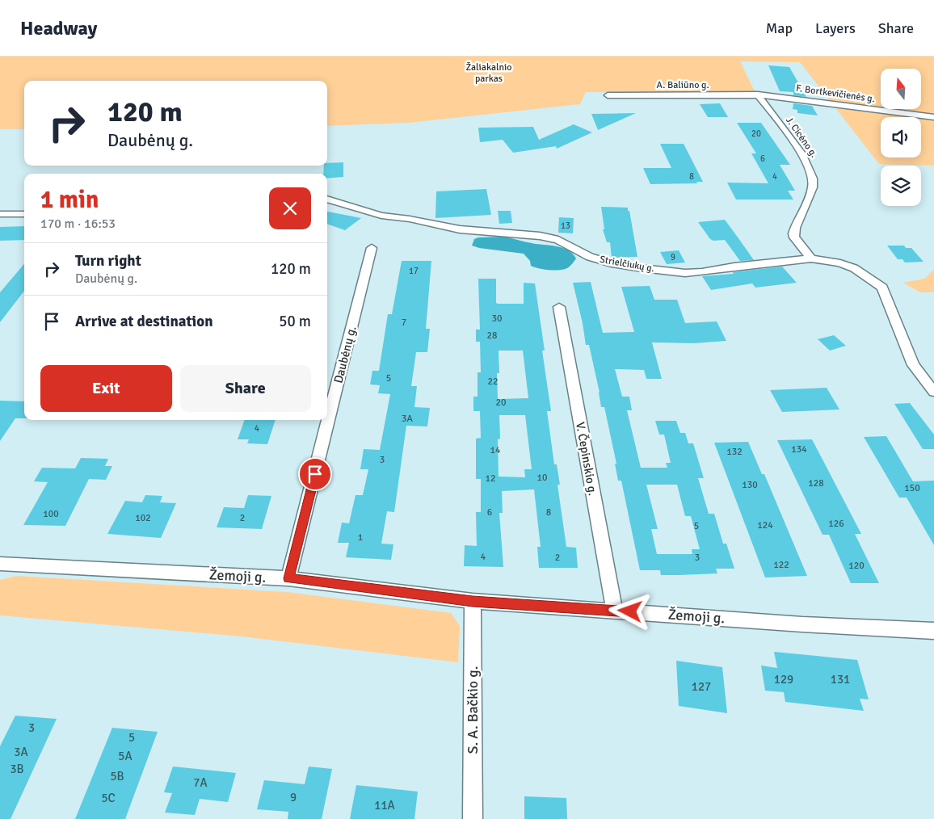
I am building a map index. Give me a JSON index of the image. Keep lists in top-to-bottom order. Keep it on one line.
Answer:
{"streets":{"street":["A. Baliūno g.","F. Bortkevičienės g.","J. Cicėno g.","Strielčiukų g.","Daubėnų g.","V. Čepinskio g.","Žemoji g.","S. A. Bačkio g."]},"crossings":[["A. Baliūno g.","F. Bortkevičienės g."],["A. Baliūno g.","J. Cicėno g."],["F. Bortkevičienės g.","J. Cicėno g."],["J. Cicėno g.","Strielčiukų g."],["Daubėnų g.","Žemoji g."],["V. Čepinskio g.","Žemoji g."],["Žemoji g.","S. A. Bačkio g."]],"parks":["Žaliakalnio parkas"],"house_numbers":["20","6","8","4","13","9","17","30","7","28","5","22","20","3A","4","134","14","132","3","10","12","128","130","150","6","8","100","102","2","126","124","5","1","4","2","3","122","120","129","131","127","3","5","3A","5A","3B","5B","7A","9","5C","11A"],"north":"top","page":{"header":"Headway","nav":["Map","Layers","Share"],"turn":["120 m","Daubėnų g."],"heading":["1 min","170 m · 16:53"],"list":[{"name":"Turn right","note":"Daubėnų g.","value":"120 m"},{"name":"Arrive at destination","value":"50 m"}],"buttons":["Exit","Share"]}}
